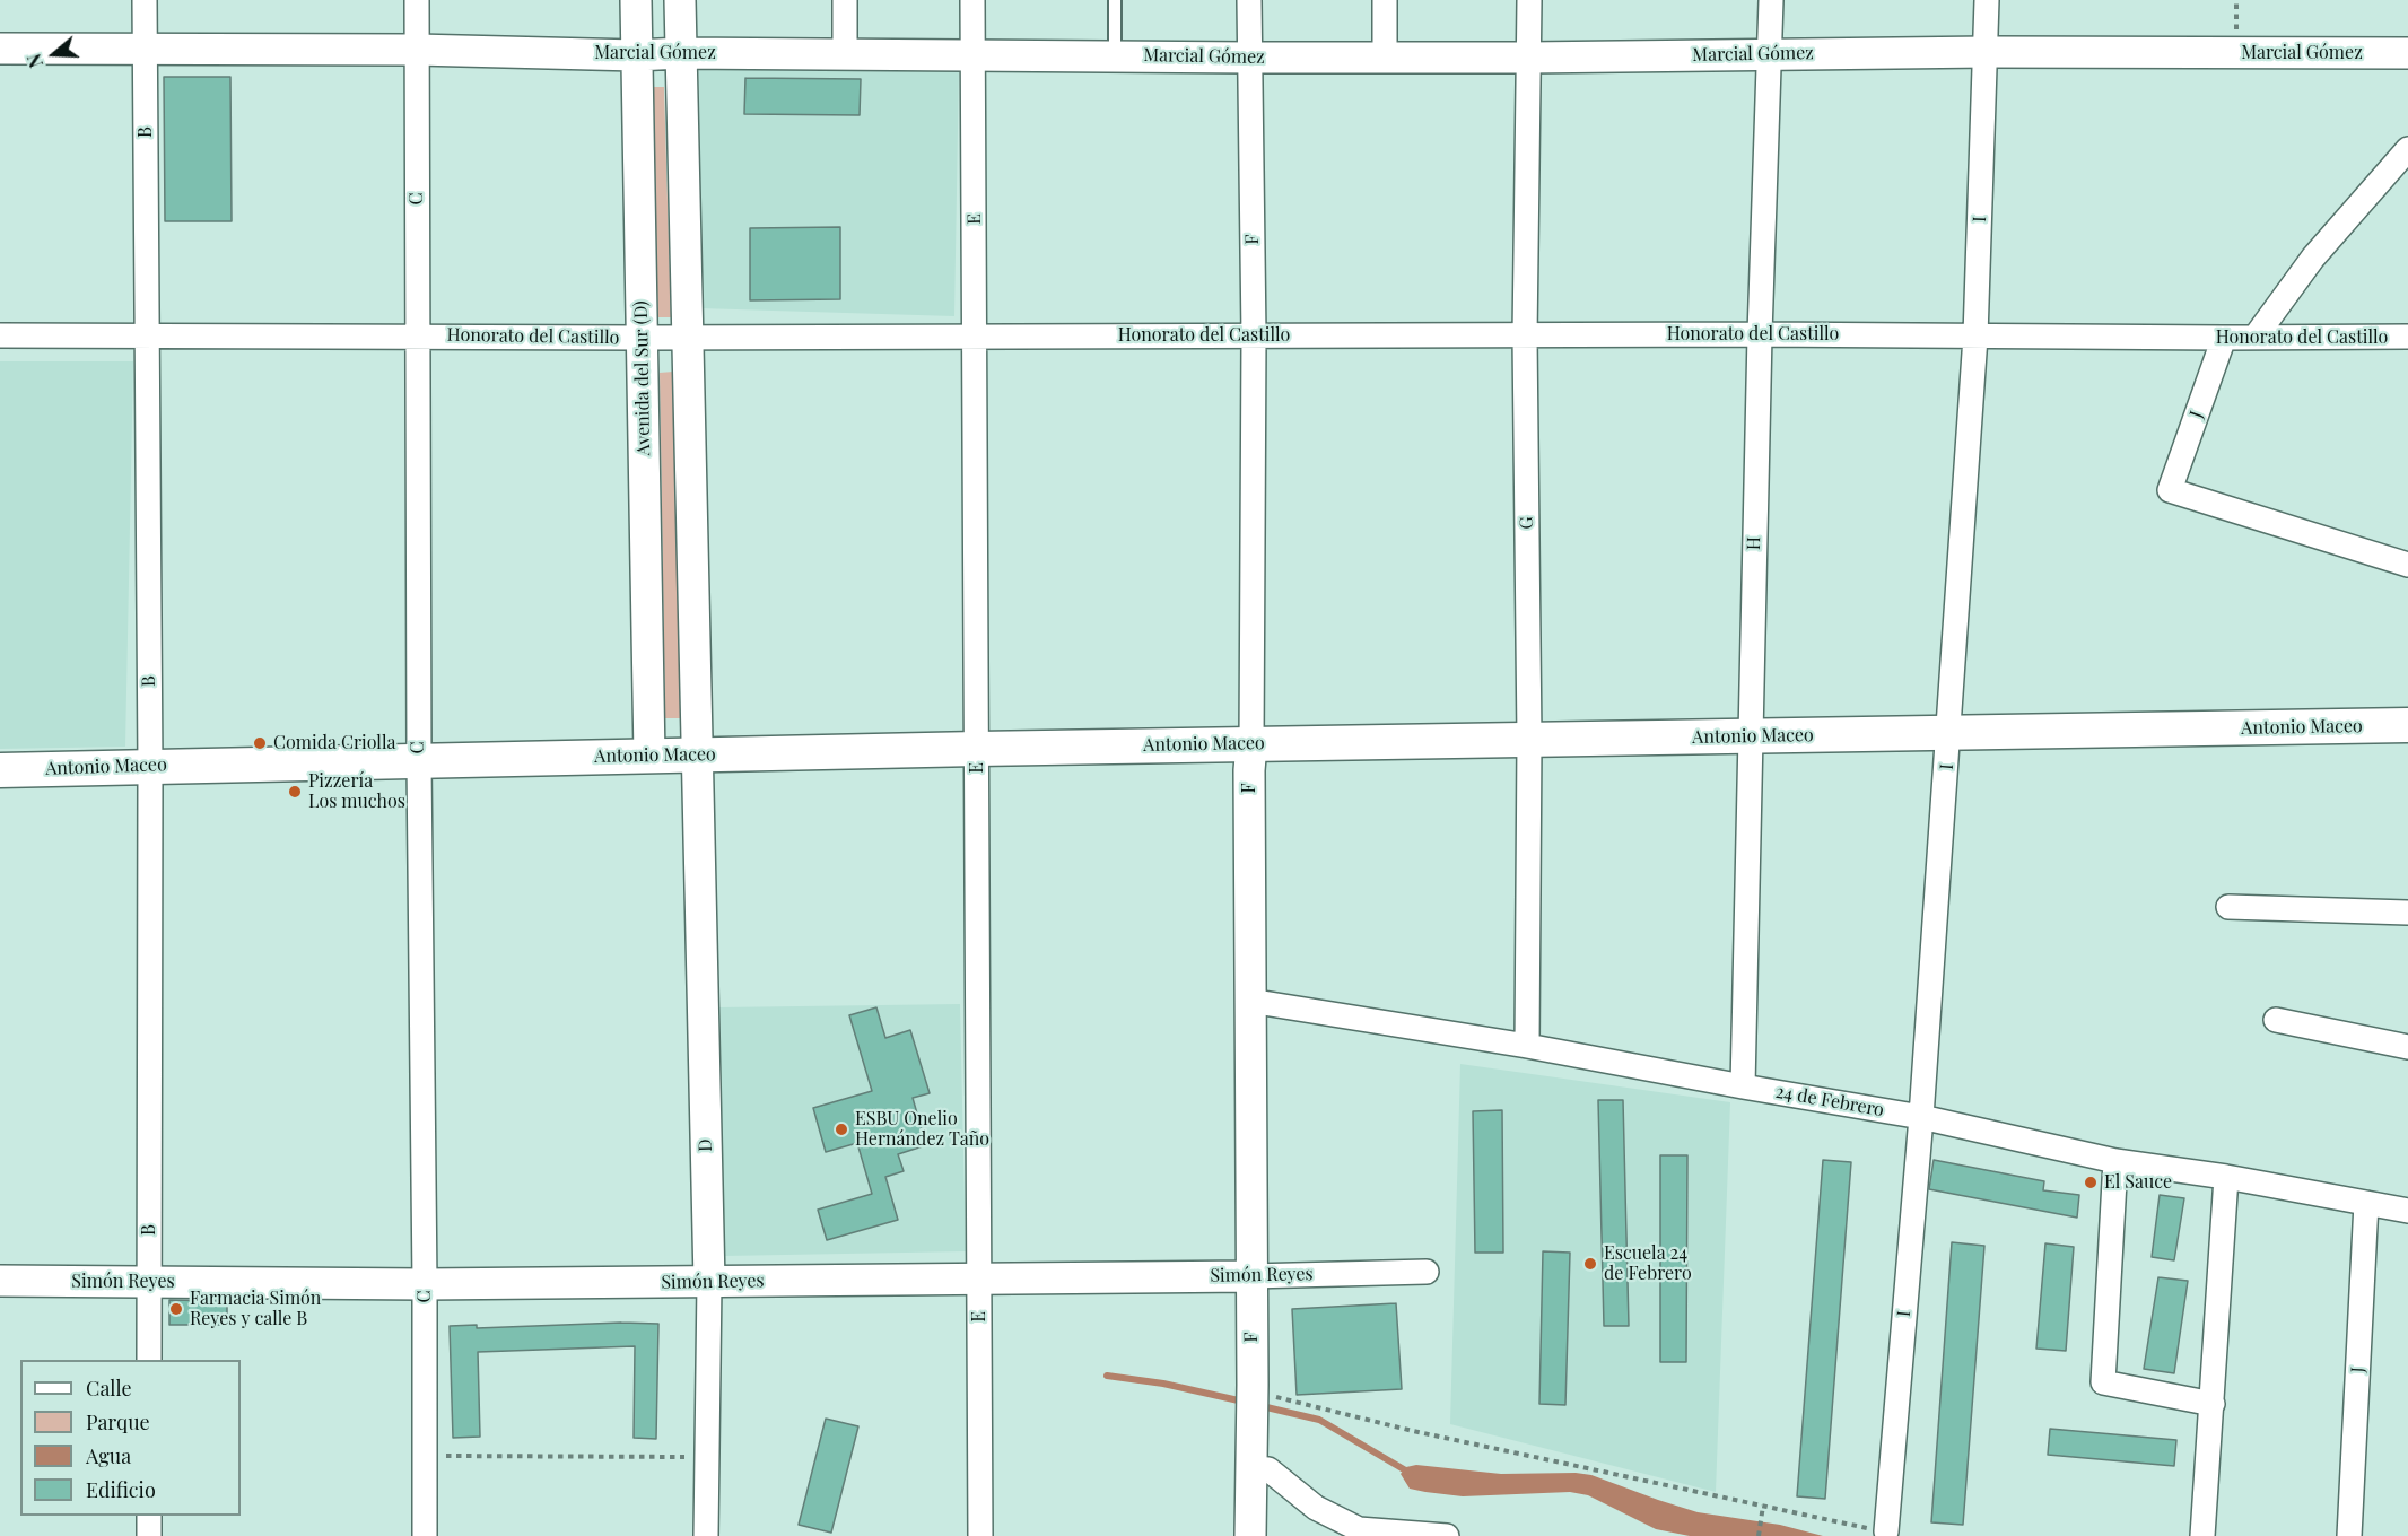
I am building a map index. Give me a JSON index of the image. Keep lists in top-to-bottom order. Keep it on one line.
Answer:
{"streets":{"main road":["Antonio Maceo"],"street":["Marcial Gómez","B","C","E","I","F","Honorato del Castillo","Avenida del Sur (D)","J","G","H","24 de Febrero","D","Simón Reyes"]},"crossings":[["Marcial Gómez","B"],["Marcial Gómez","C"],["Marcial Gómez","E"],["Marcial Gómez","I"],["Marcial Gómez","F"],["Marcial Gómez","Avenida del Sur (D)"],["Marcial Gómez","G"],["Marcial Gómez","H"],["B","Honorato del Castillo"],["B","Antonio Maceo"],["B","Simón Reyes"],["C","Honorato del Castillo"],["C","Antonio Maceo"],["C","Simón Reyes"],["E","Honorato del Castillo"],["E","Antonio Maceo"],["E","Simón Reyes"],["I","Honorato del Castillo"],["I","Antonio Maceo"],["I","24 de Febrero"],["F","Honorato del Castillo"],["F","Antonio Maceo"],["F","24 de Febrero"],["F","Simón Reyes"],["Honorato del Castillo","Avenida del Sur (D)"],["Honorato del Castillo","J"],["Honorato del Castillo","G"],["Honorato del Castillo","H"],["Avenida del Sur (D)","Antonio Maceo"],["J","24 de Febrero"],["G","Antonio Maceo"],["G","24 de Febrero"],["H","Antonio Maceo"],["H","24 de Febrero"],["Antonio Maceo","D"],["D","Simón Reyes"]],"places":["Comida Criolla","Pizzería Los muchos","ESBU Onelio Hernández Taño","El Sauce","Escuela 24 de Febrero","Farmacia Simón Reyes y calle B"],"legend":["Calle","Parque","Agua","Edificio"],"north":"left"}
